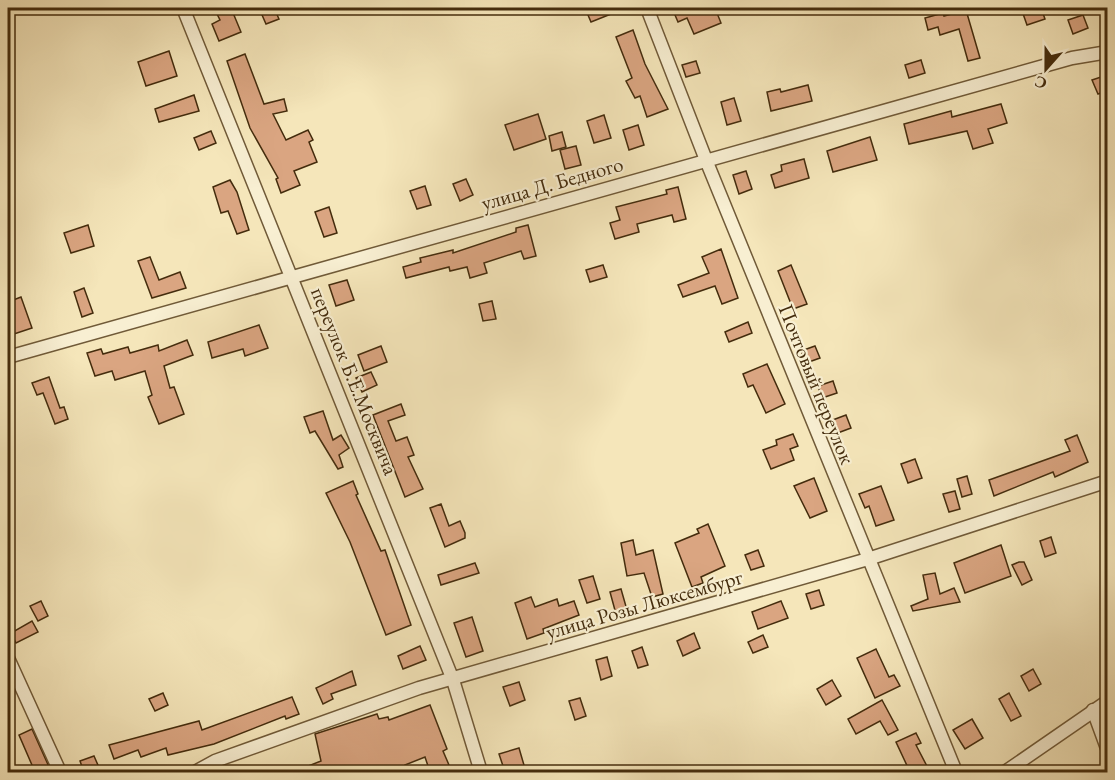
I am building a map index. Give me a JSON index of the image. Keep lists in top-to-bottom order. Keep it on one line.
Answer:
{"streets":{"street":["улица Д. Бедного","переулок Б.Е.Москвича","Почтовый переулок","улица Розы Люксембург"]},"crossings":[["улица Д. Бедного","переулок Б.Е.Москвича"],["улица Д. Бедного","Почтовый переулок"],["переулок Б.Е.Москвича","улица Розы Люксембург"],["Почтовый переулок","улица Розы Люксембург"]],"north":"bottom"}
